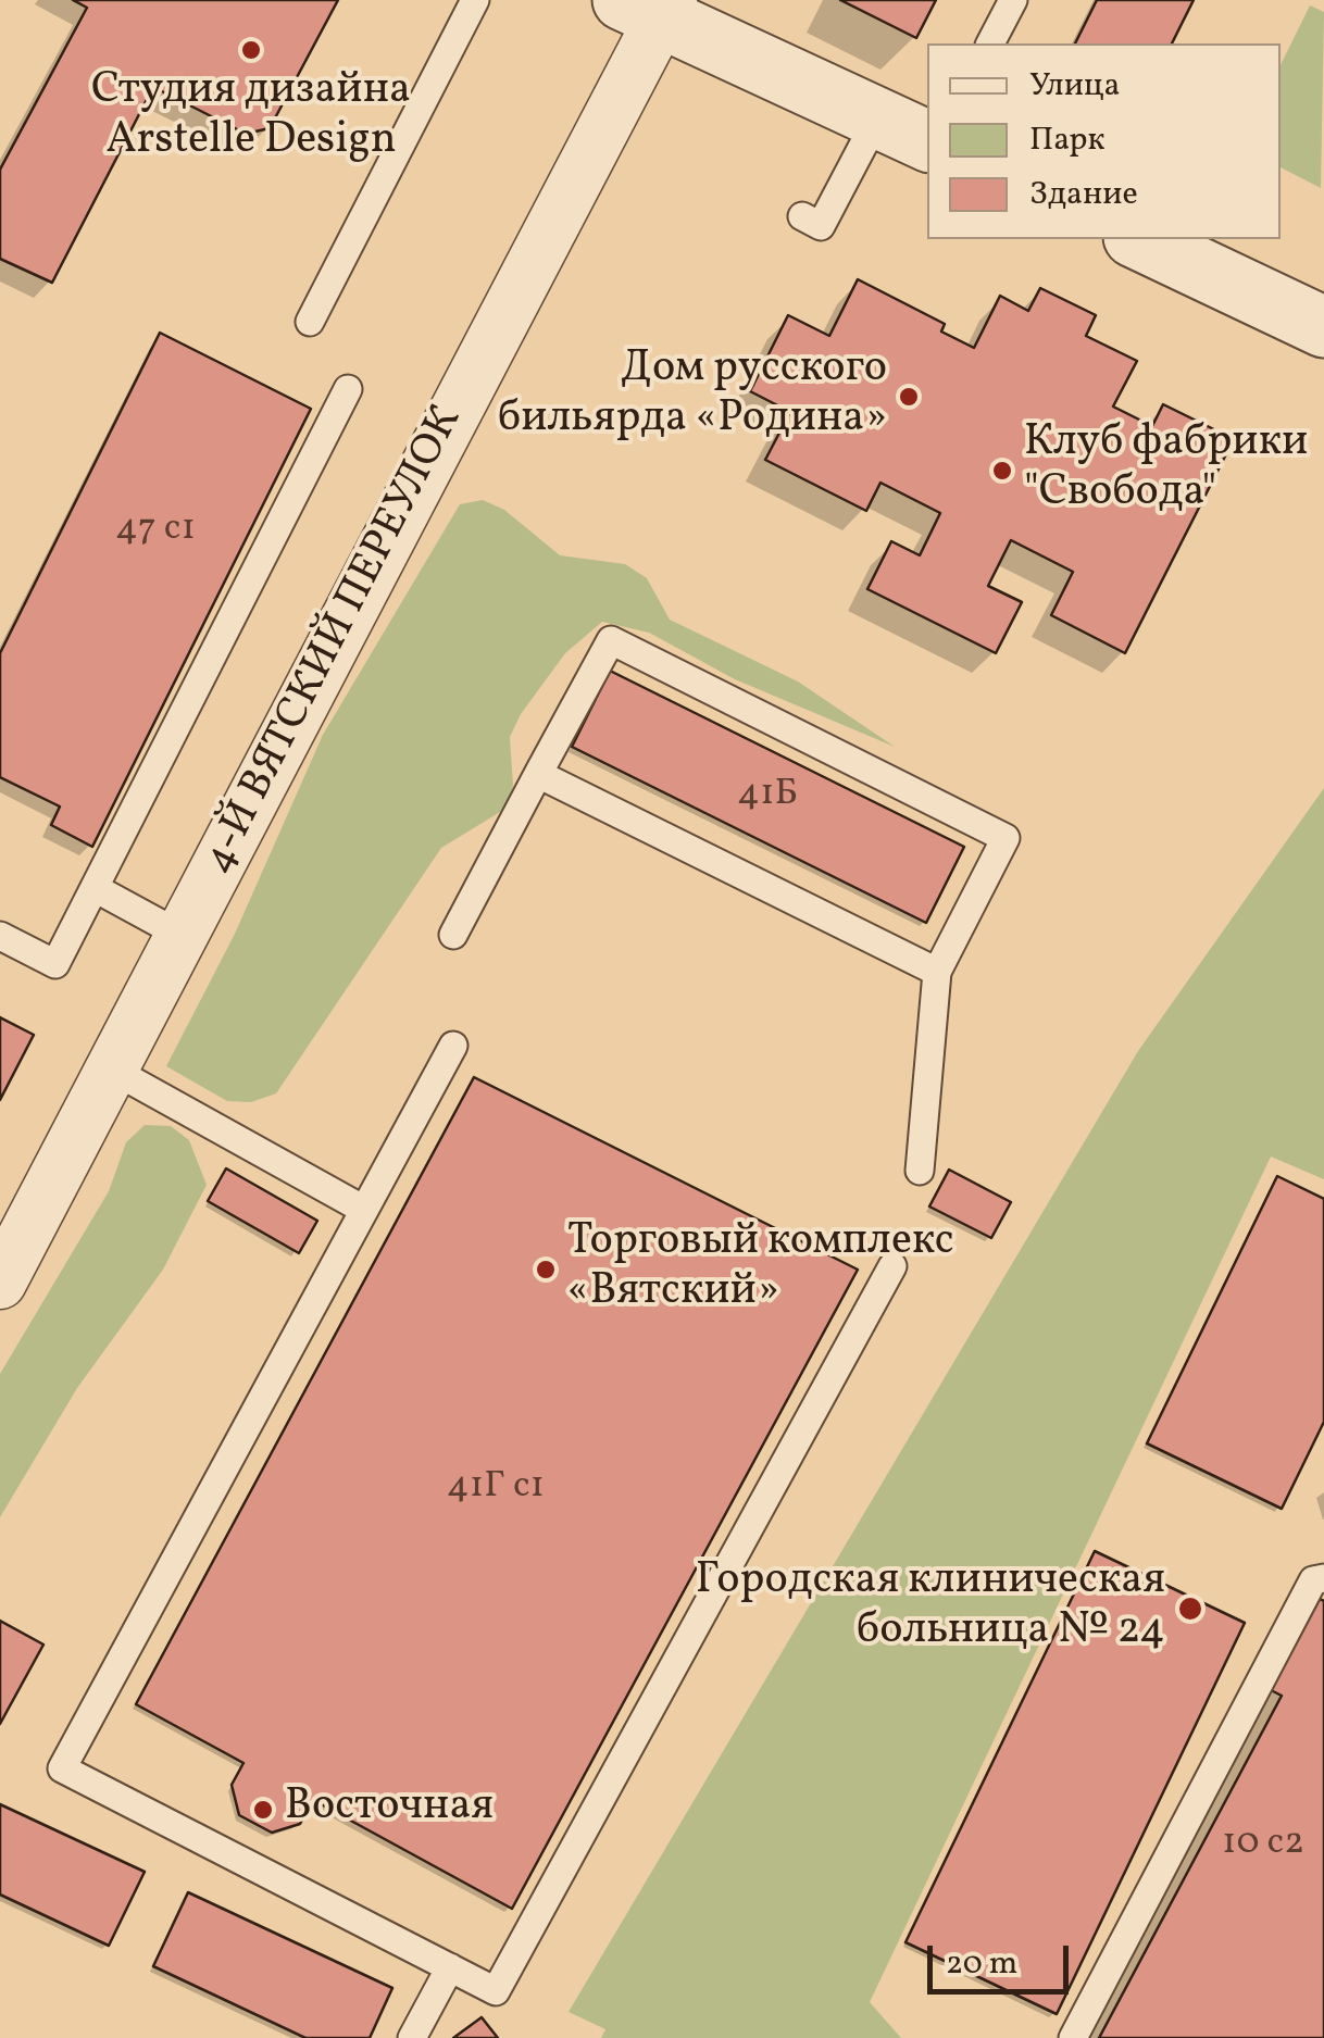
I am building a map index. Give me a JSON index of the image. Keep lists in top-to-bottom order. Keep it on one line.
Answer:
{"streets":{"street":["4-Й ВЯТСКИЙ ПЕРЕУЛОК"]},"places":["Студия дизайна Arstelle Design","Дом русского бильярда «Родина»","Клуб фабрики \"Свобода\"","Торговый комплекс «Вятский»","Городская клиническая больница № 24","Восточная"],"house_numbers":["47 с1","41Б","41Г с1","10 с2"],"legend":["Улица","Парк","Здание"],"scale_bar":"20 m"}
